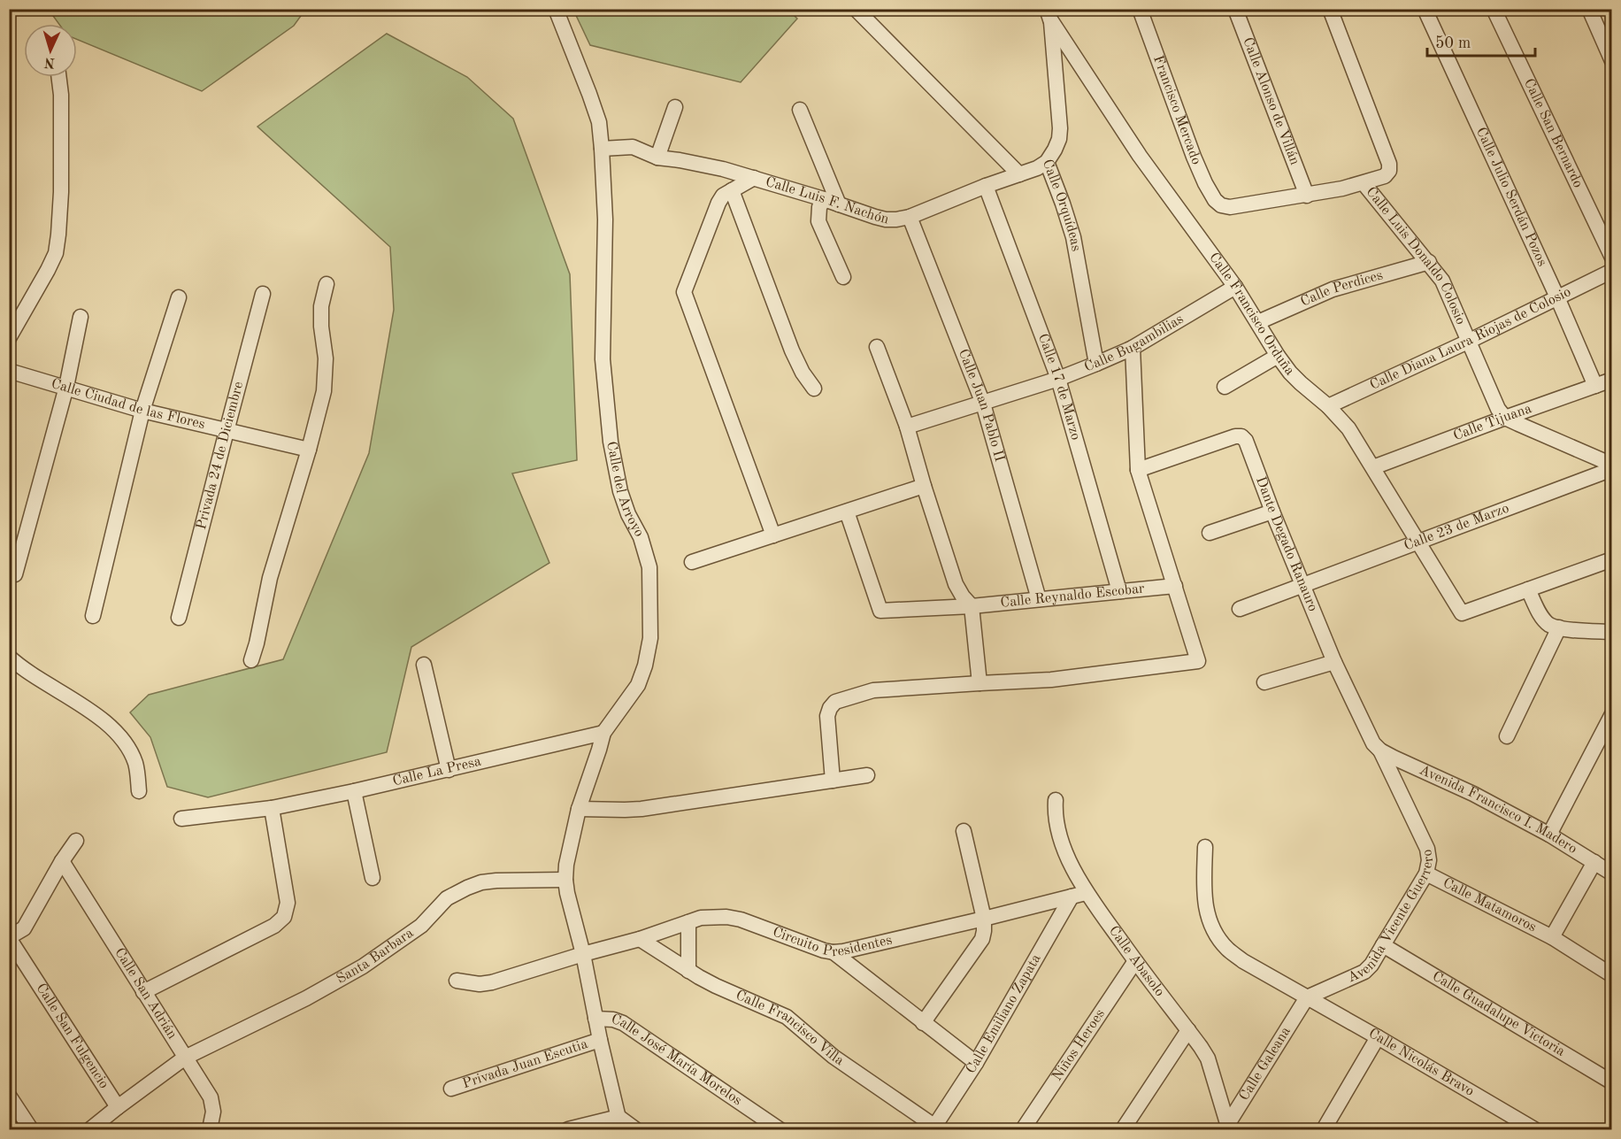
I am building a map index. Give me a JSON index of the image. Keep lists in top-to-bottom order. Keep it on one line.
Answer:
{"streets":{"street":["Calle Alonso de Villán","Francisco Mercado","Calle San Bernardo","Calle Julio Serdán Pozos","Calle Luis F. Nachón","Calle Orquídeas","Calle Luis Donaldo Colosio","Calle Perdices","Calle Francisco Orduña","Calle Diana Laura Riojas de Colosio","Calle Bugambilias","Calle 17 de Marzo","Calle Ciudad de las Flores","Calle Juan Pablo II","Calle Tijuana","Privada 24 de Diciembre","Calle del Arroyo","Calle 23 de Marzo","Dante Degado Ranauro","Calle Reynaldo Escobar","Calle La Presa","Avenida Francisco I. Madero","Calle Matamoros","Avenida Vicente Guerrero","Circuito Presidentes","Santa Barbara","Calle Abasolo","Calle San Adrián","Calle Emiliano Zapata","Calle Guadalupe Victoria","Calle Francisco Villa","Calle San Fulgencio","Niños Heroes","Calle José María Morelos","Calle Nicolás Bravo","Calle Galeana","Privada Juan Escutia"]},"crossings":[["Calle Alonso de Villán","Francisco Mercado"],["Calle Julio Serdán Pozos","Calle Diana Laura Riojas de Colosio"],["Calle Julio Serdán Pozos","Calle Tijuana"],["Calle Luis F. Nachón","Calle Orquídeas"],["Calle Luis F. Nachón","Calle 17 de Marzo"],["Calle Luis F. Nachón","Calle Juan Pablo II"],["Calle Luis F. Nachón","Calle del Arroyo"],["Calle Orquídeas","Calle Francisco Orduña"],["Calle Orquídeas","Calle Bugambilias"],["Calle Luis Donaldo Colosio","Calle Perdices"],["Calle Luis Donaldo Colosio","Calle Diana Laura Riojas de Colosio"],["Calle Luis Donaldo Colosio","Calle Tijuana"],["Calle Perdices","Calle Francisco Orduña"],["Calle Francisco Orduña","Calle Diana Laura Riojas de Colosio"],["Calle Francisco Orduña","Calle Bugambilias"],["Calle Francisco Orduña","Calle Tijuana"],["Calle Francisco Orduña","Calle 23 de Marzo"],["Calle Bugambilias","Calle 17 de Marzo"],["Calle Bugambilias","Calle Juan Pablo II"],["Calle 17 de Marzo","Calle Reynaldo Escobar"],["Calle Ciudad de las Flores","Privada 24 de Diciembre"],["Calle Juan Pablo II","Calle Reynaldo Escobar"],["Calle del Arroyo","Calle La Presa"],["Calle del Arroyo","Circuito Presidentes"],["Calle del Arroyo","Santa Barbara"],["Calle del Arroyo","Calle José María Morelos"],["Calle del Arroyo","Privada Juan Escutia"],["Calle 23 de Marzo","Dante Degado Ranauro"],["Dante Degado Ranauro","Avenida Francisco I. Madero"],["Dante Degado Ranauro","Avenida Vicente Guerrero"],["Avenida Francisco I. Madero","Calle Matamoros"],["Avenida Francisco I. Madero","Avenida Vicente Guerrero"],["Calle Matamoros","Avenida Vicente Guerrero"],["Avenida Vicente Guerrero","Calle Guadalupe Victoria"],["Avenida Vicente Guerrero","Calle Nicolás Bravo"],["Avenida Vicente Guerrero","Calle Galeana"],["Circuito Presidentes","Calle Abasolo"],["Circuito Presidentes","Calle Emiliano Zapata"],["Circuito Presidentes","Calle Francisco Villa"],["Santa Barbara","Calle San Adrián"],["Santa Barbara","Calle San Fulgencio"],["Calle Abasolo","Calle Emiliano Zapata"],["Calle Abasolo","Niños Heroes"],["Calle Abasolo","Calle Galeana"],["Calle Emiliano Zapata","Calle Francisco Villa"],["Calle Nicolás Bravo","Calle Galeana"]],"scale_bar":"50 m","north":"bottom"}
